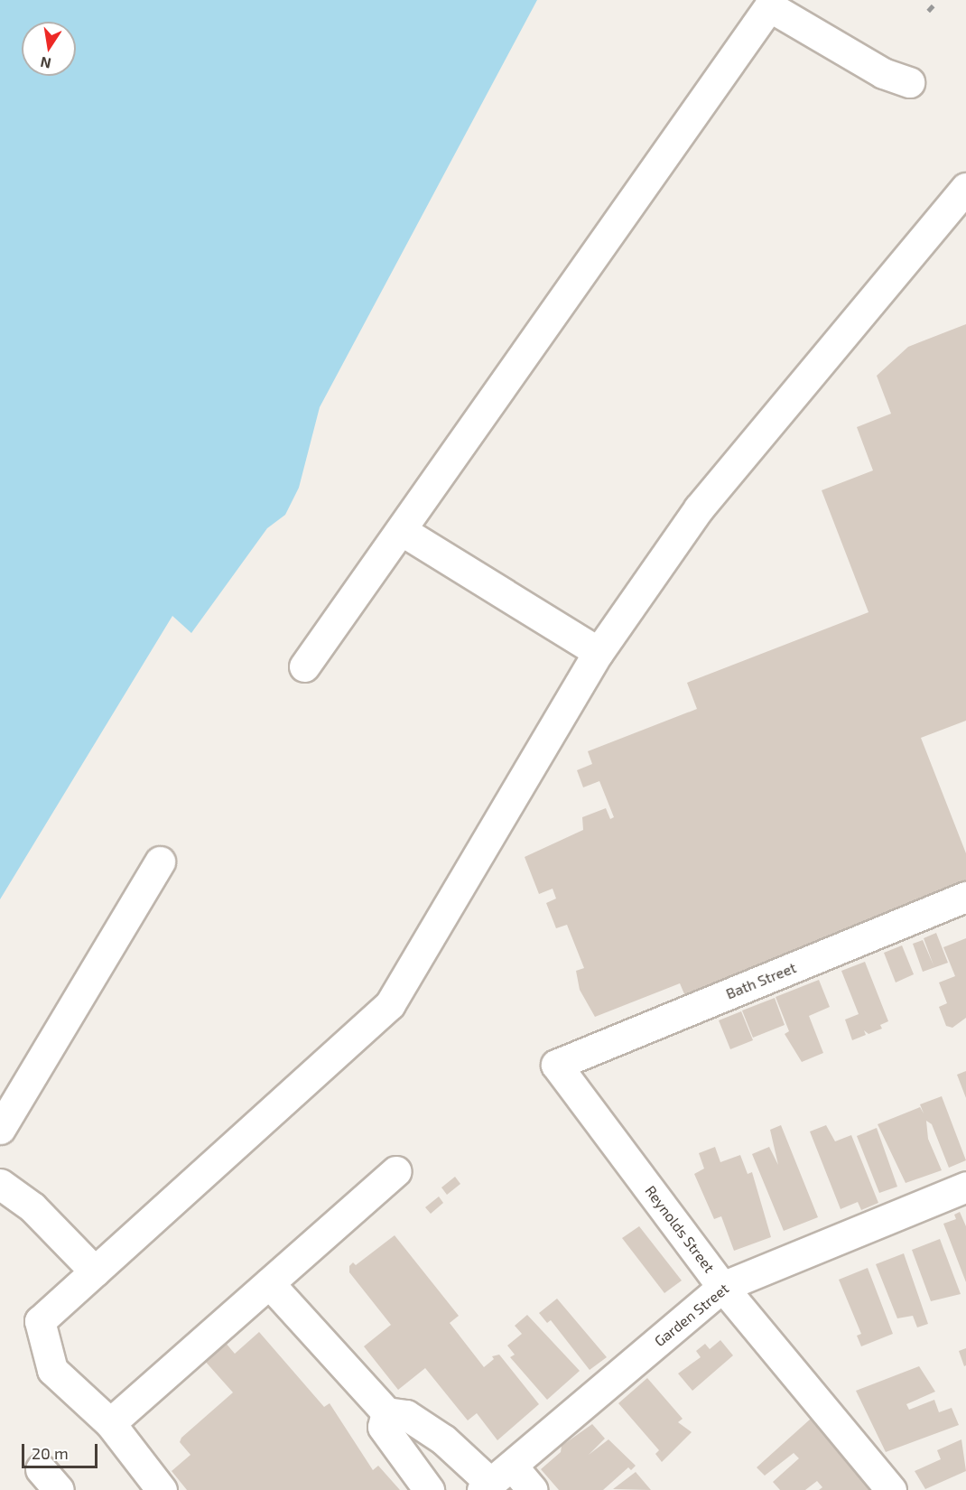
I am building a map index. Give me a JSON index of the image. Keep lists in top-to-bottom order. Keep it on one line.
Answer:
{"streets":{"street":["Bath Street","Reynolds Street","Garden Street"]},"crossings":[["Bath Street","Reynolds Street"],["Reynolds Street","Garden Street"]],"scale_bar":"20 m","north":"bottom"}
